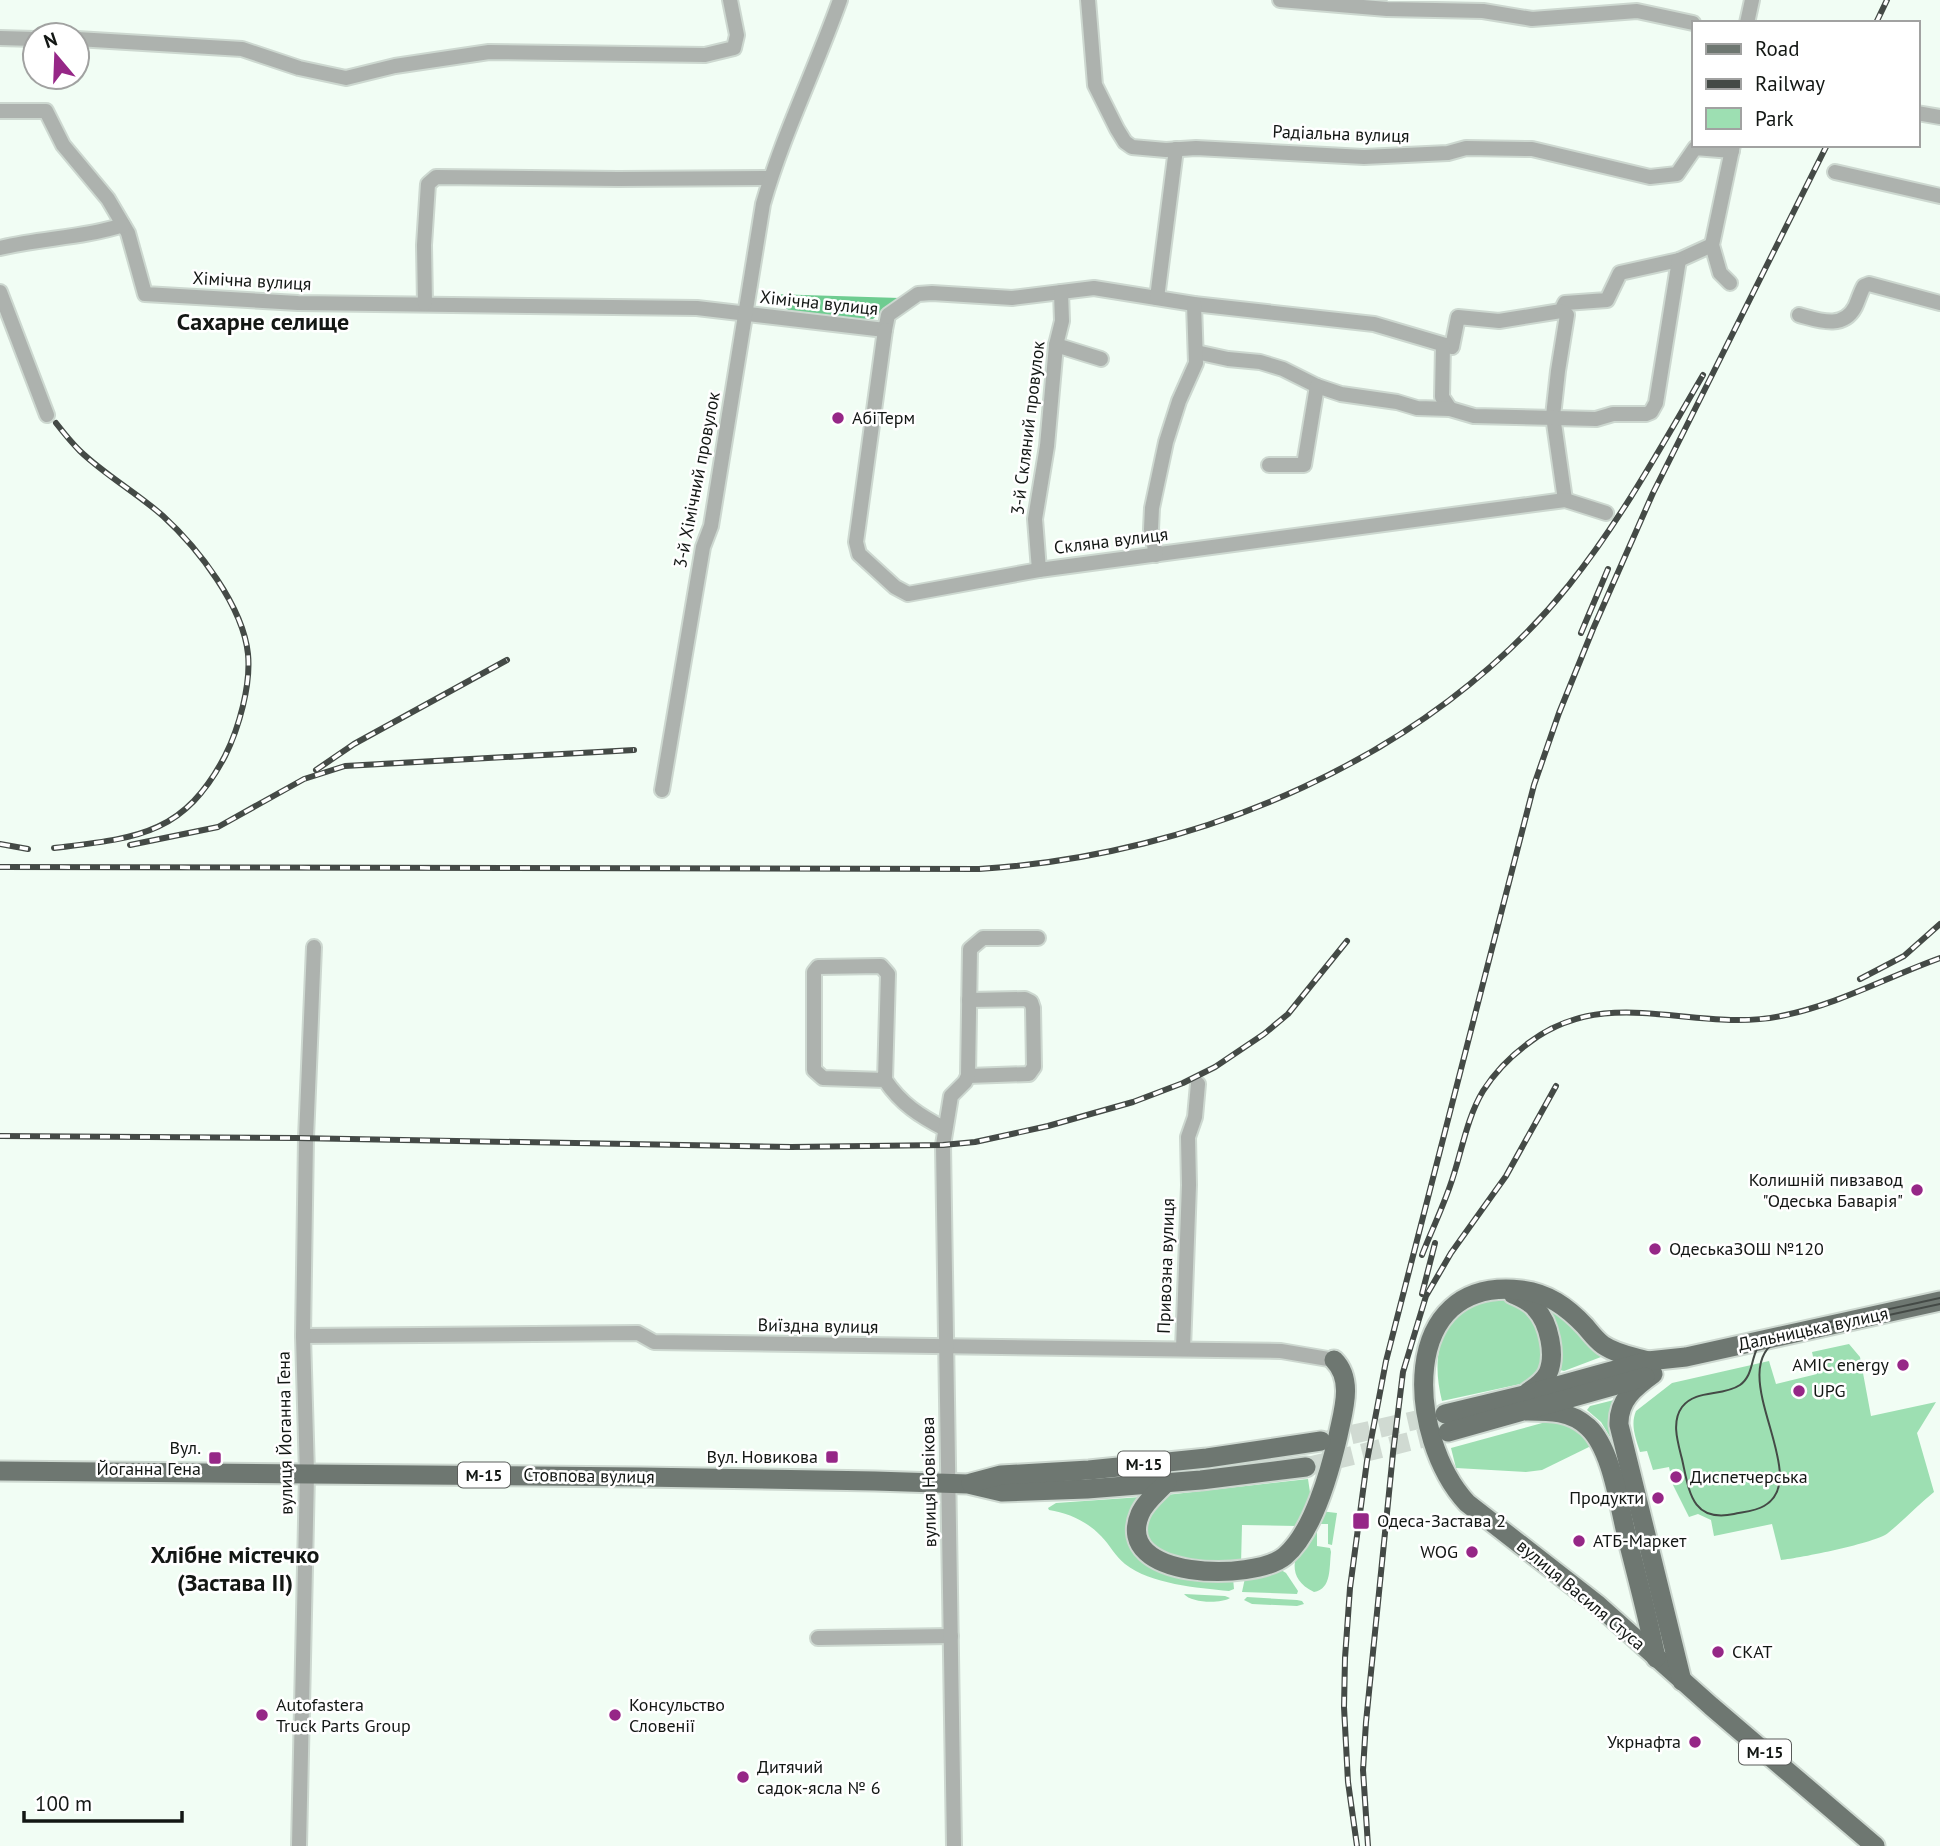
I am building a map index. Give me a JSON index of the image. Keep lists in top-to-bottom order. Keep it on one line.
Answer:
{"streets":{"main road":["Дальницька вулиця","М-15","Стовпова вулиця","вулиця Василя Стуса"],"street":["Радіальна вулиця","Хімічна вулиця","3-й Скляний провулок","3-й Хімічний провулок","Скляна вулиця","Привозна вулиця","Виїздна вулиця","вулиця Йоганна Гена","вулиця Новікова"]},"crossings":[["Хімічна вулиця","3-й Скляний провулок"],["Хімічна вулиця","3-й Хімічний провулок"],["Хімічна вулиця","Скляна вулиця"],["3-й Скляний провулок","Скляна вулиця"],["Привозна вулиця","Виїздна вулиця"],["Виїздна вулиця","вулиця Йоганна Гена"],["Виїздна вулиця","вулиця Новікова"],["Дальницька вулиця","вулиця Василя Стуса"],["вулиця Йоганна Гена","Стовпова вулиця"],["Стовпова вулиця","вулиця Новікова"]],"districts":["Сахарне селище","Хлібне містечко (Застава ІІ)"],"places":{"other":["АбіТерм","Колишній пивзавод \"Одеська Баварія\"","ОдеськаЗОШ №120","AMIC energy","UPG","Диспетчерська","Продукти","АТБ-Маркет","WOG","СКАТ","Autofastera Truck Parts Group","Консульство Словенії","Укрнафта","Дитячий садок-ясла № 6"],"transit":["Вул. Новикова","Вул. Йоганна Гена","Одеса-Застава 2"]},"legend":["Road","Railway","Park"],"scale_bar":"100 m","north":"top"}
